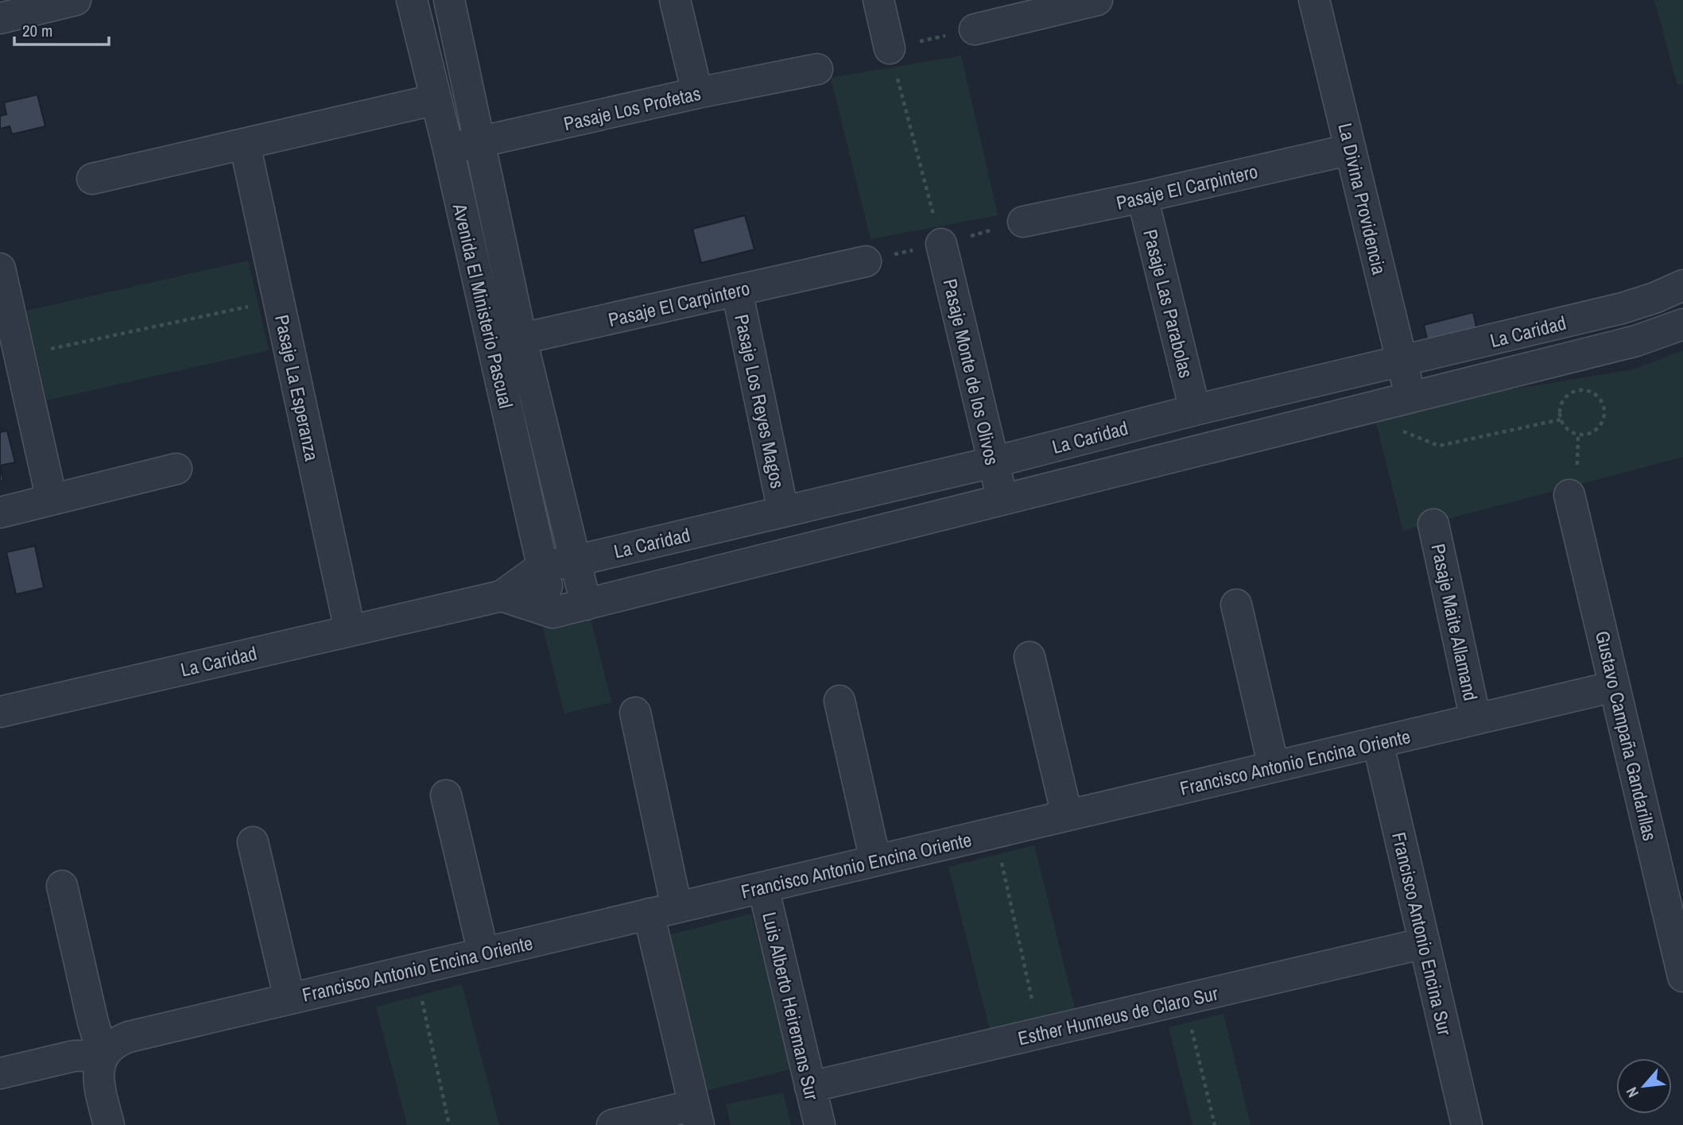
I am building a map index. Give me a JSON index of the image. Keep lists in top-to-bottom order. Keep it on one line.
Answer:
{"streets":{"street":["Pasaje Los Profetas","Pasaje El Carpintero","La Divina Providencia","Pasaje Las Parabolas","Avenida El Ministerio Pascual","La Caridad","Pasaje Monte de los Olivos","Pasaje La Esperanza","Pasaje Los Reyes Magos","Pasaje Maite Allamand","Gustavo Campaña Gandarillas","Francisco Antonio Encina Oriente","Francisco Antonio Encina Sur","Luis Alberto Heiremans Sur","Esther Hunneus de Claro Sur"]},"crossings":[["Pasaje Los Profetas","Avenida El Ministerio Pascual"],["Pasaje El Carpintero","La Divina Providencia"],["Pasaje El Carpintero","Pasaje Las Parabolas"],["Pasaje El Carpintero","Avenida El Ministerio Pascual"],["Pasaje El Carpintero","Pasaje Los Reyes Magos"],["La Divina Providencia","La Caridad"],["Pasaje Las Parabolas","La Caridad"],["Avenida El Ministerio Pascual","La Caridad"],["La Caridad","Pasaje Monte de los Olivos"],["La Caridad","Pasaje La Esperanza"],["La Caridad","Pasaje Los Reyes Magos"],["Pasaje Maite Allamand","Francisco Antonio Encina Oriente"],["Gustavo Campaña Gandarillas","Francisco Antonio Encina Oriente"],["Francisco Antonio Encina Oriente","Francisco Antonio Encina Sur"],["Francisco Antonio Encina Oriente","Luis Alberto Heiremans Sur"],["Francisco Antonio Encina Sur","Esther Hunneus de Claro Sur"],["Luis Alberto Heiremans Sur","Esther Hunneus de Claro Sur"]],"scale_bar":"20 m","north":"bottom left"}
